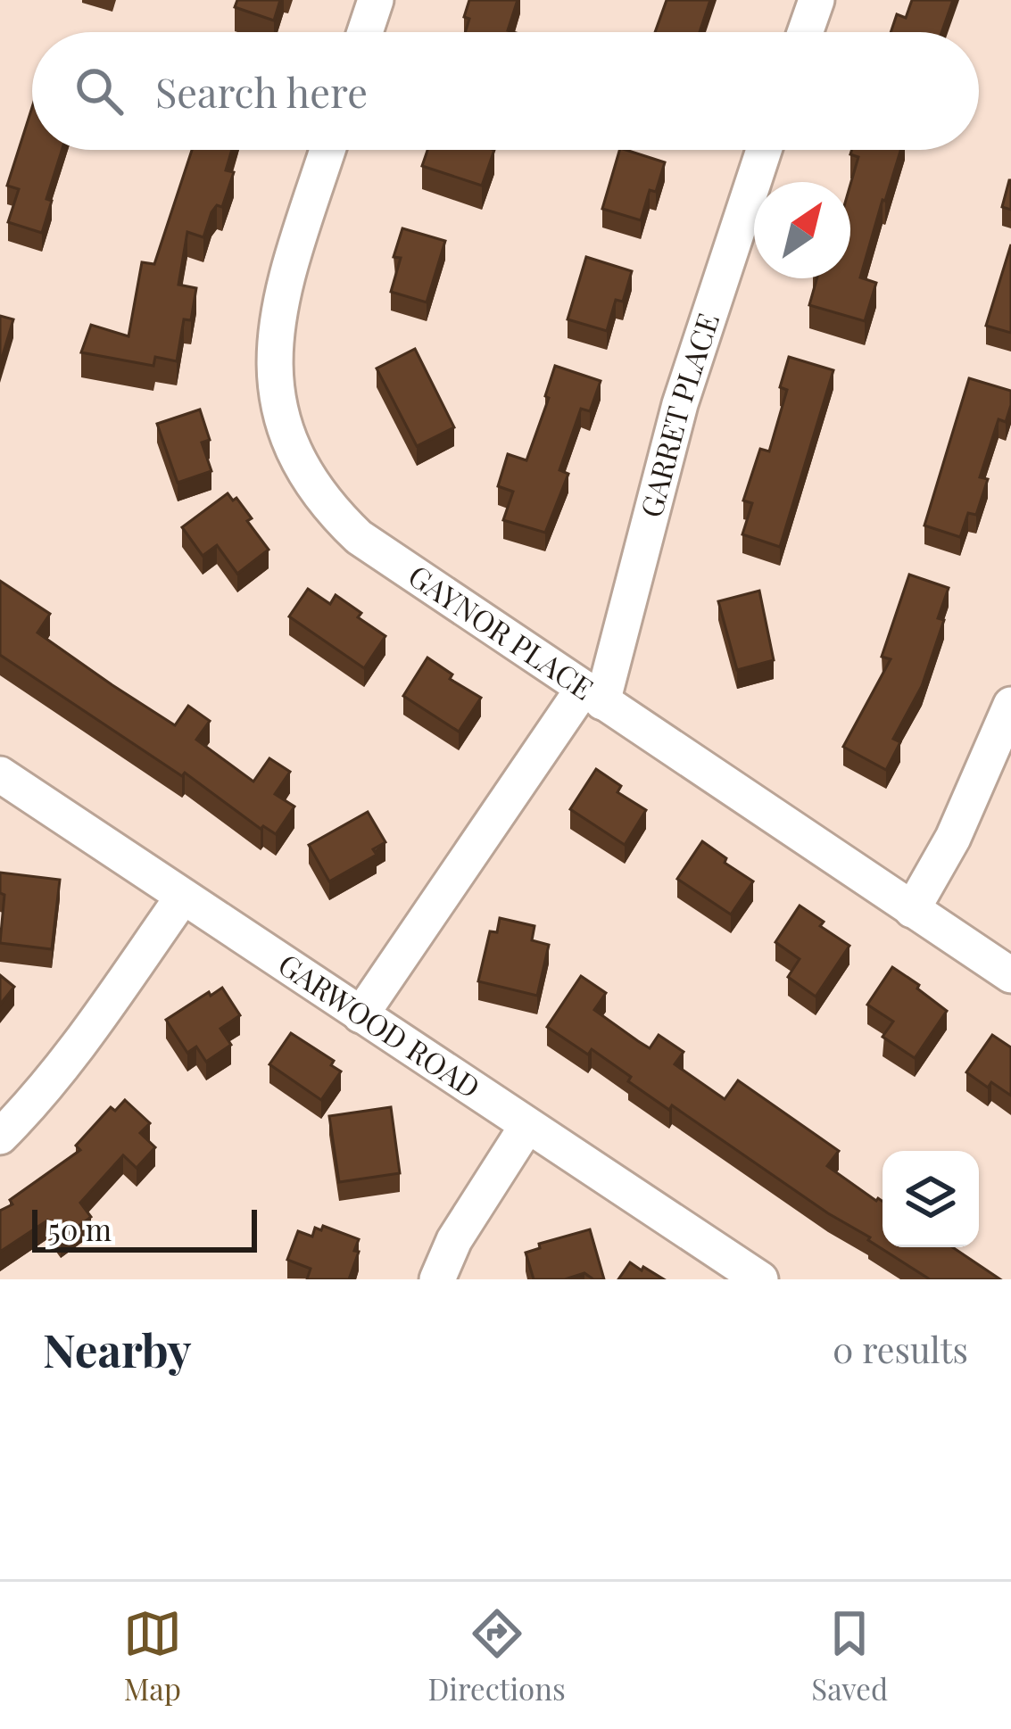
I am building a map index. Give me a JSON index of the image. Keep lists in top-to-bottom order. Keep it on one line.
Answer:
{"streets":{"street":["GARRET PLACE","GAYNOR PLACE","GARWOOD ROAD"]},"crossings":[["GARRET PLACE","GAYNOR PLACE"],["GARRET PLACE","GARWOOD ROAD"]],"scale_bar":"50 m","north":"top right","page":{"search":"Search here","scale":"50 m","heading":["Nearby","0 results"],"nav":["Map","Directions","Saved"]}}
